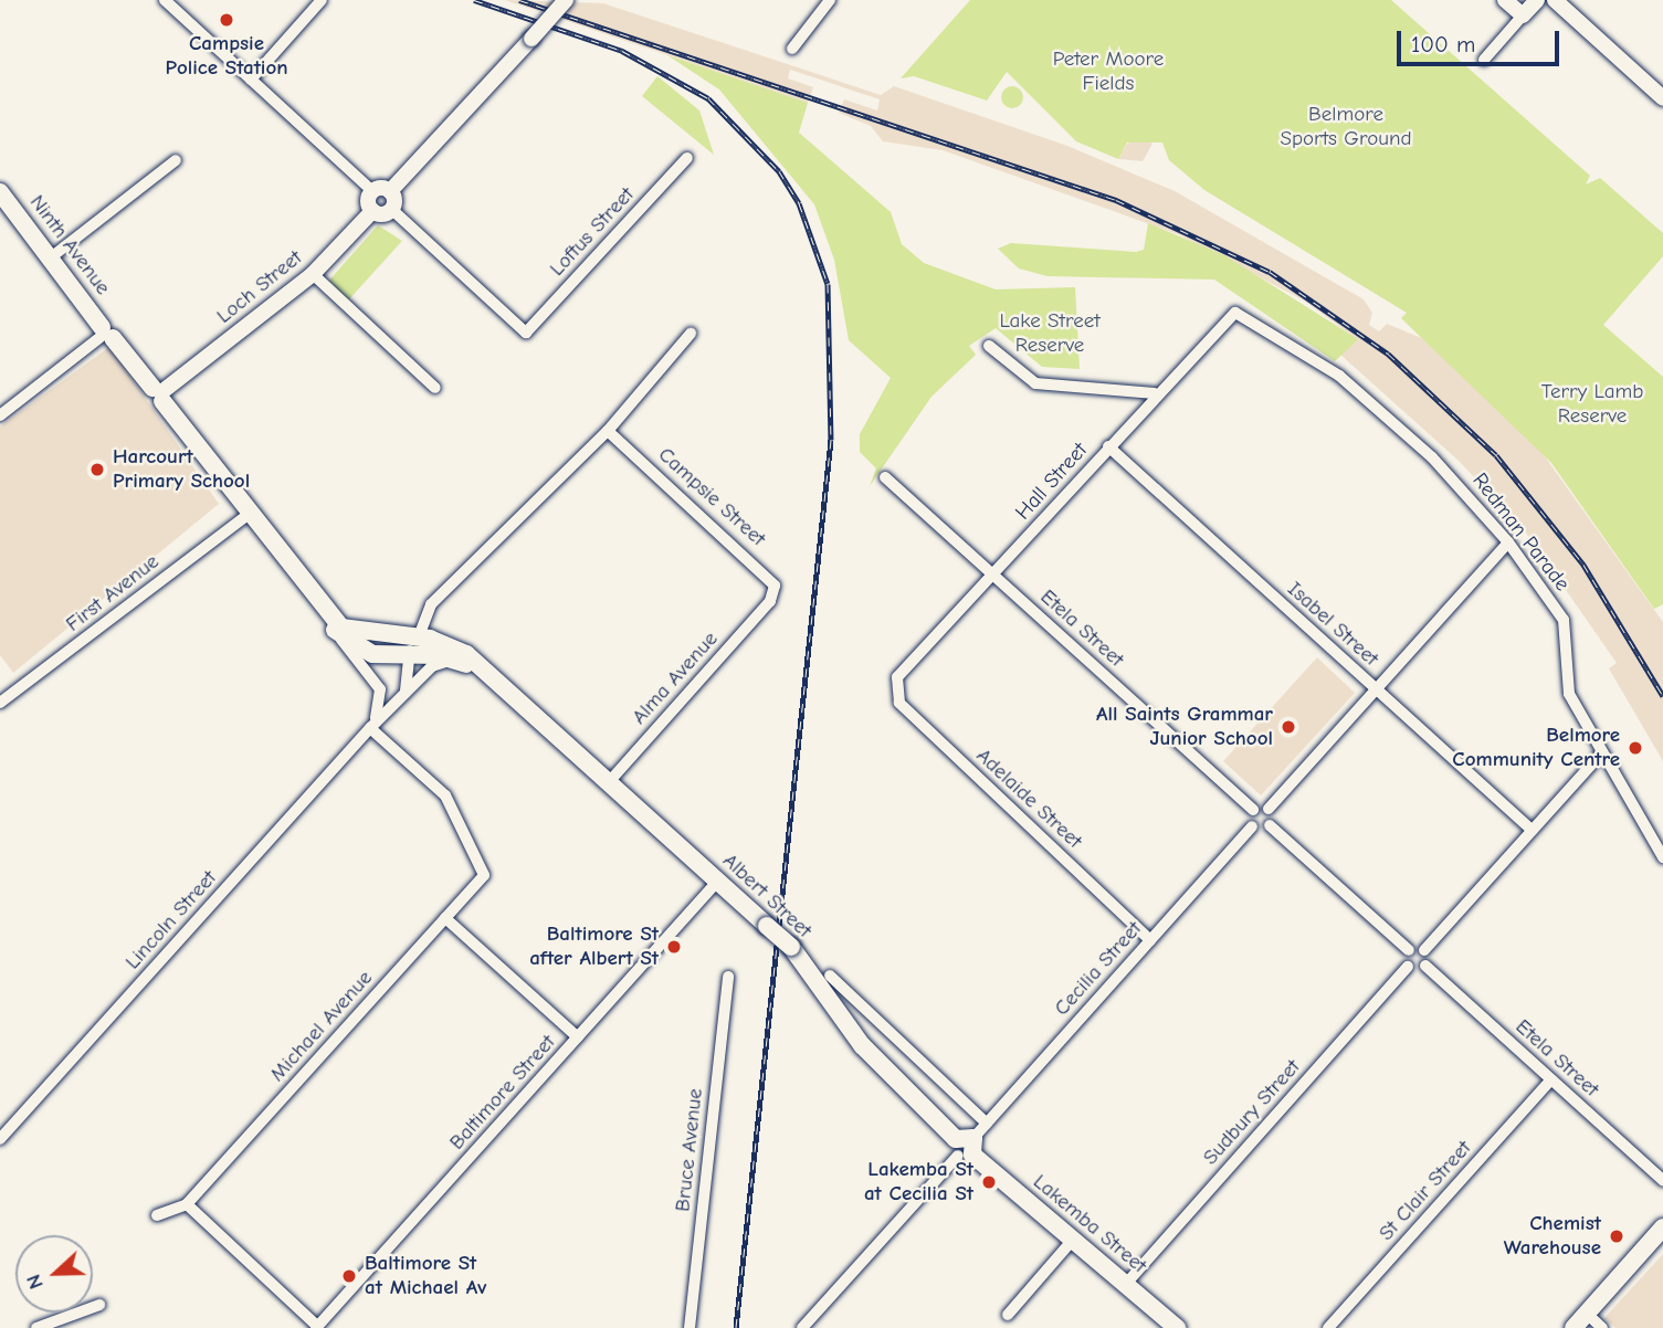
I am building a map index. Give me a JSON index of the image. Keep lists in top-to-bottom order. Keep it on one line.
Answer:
{"streets":{"main road":["Ninth Avenue","Albert Street","Lakemba Street"],"street":["Loftus Street","Loch Street","Hall Street","Campsie Street","Redman Parade","First Avenue","Isabel Street","Etela Street","Alma Avenue","Adelaide Street","Lincoln Street","Cecilia Street","Michael Avenue","Baltimore Street","Sudbury Street","Bruce Avenue","St Clair Street"]},"crossings":[["Ninth Avenue","Loch Street"],["Ninth Avenue","First Avenue"],["Ninth Avenue","Albert Street"],["Hall Street","Redman Parade"],["Hall Street","Isabel Street"],["Hall Street","Etela Street"],["Hall Street","Adelaide Street"],["Campsie Street","Alma Avenue"],["Etela Street","St Clair Street"],["Alma Avenue","Albert Street"],["Adelaide Street","Cecilia Street"],["Albert Street","Lincoln Street"],["Albert Street","Cecilia Street"],["Albert Street","Baltimore Street"],["Albert Street","Lakemba Street"],["Lincoln Street","Michael Avenue"],["Cecilia Street","Lakemba Street"],["Sudbury Street","Lakemba Street"]],"parks":["Peter Moore Fields","Belmore Sports Ground","Lake Street Reserve","Terry Lamb Reserve"],"places":["Campsie Police Station","Harcourt Primary School","All Saints Grammar Junior School","Belmore Community Centre","Baltimore St after Albert St","Lakemba St at Cecilia St","Chemist Warehouse","Baltimore St at Michael Av"],"scale_bar":"100 m","north":"left"}
